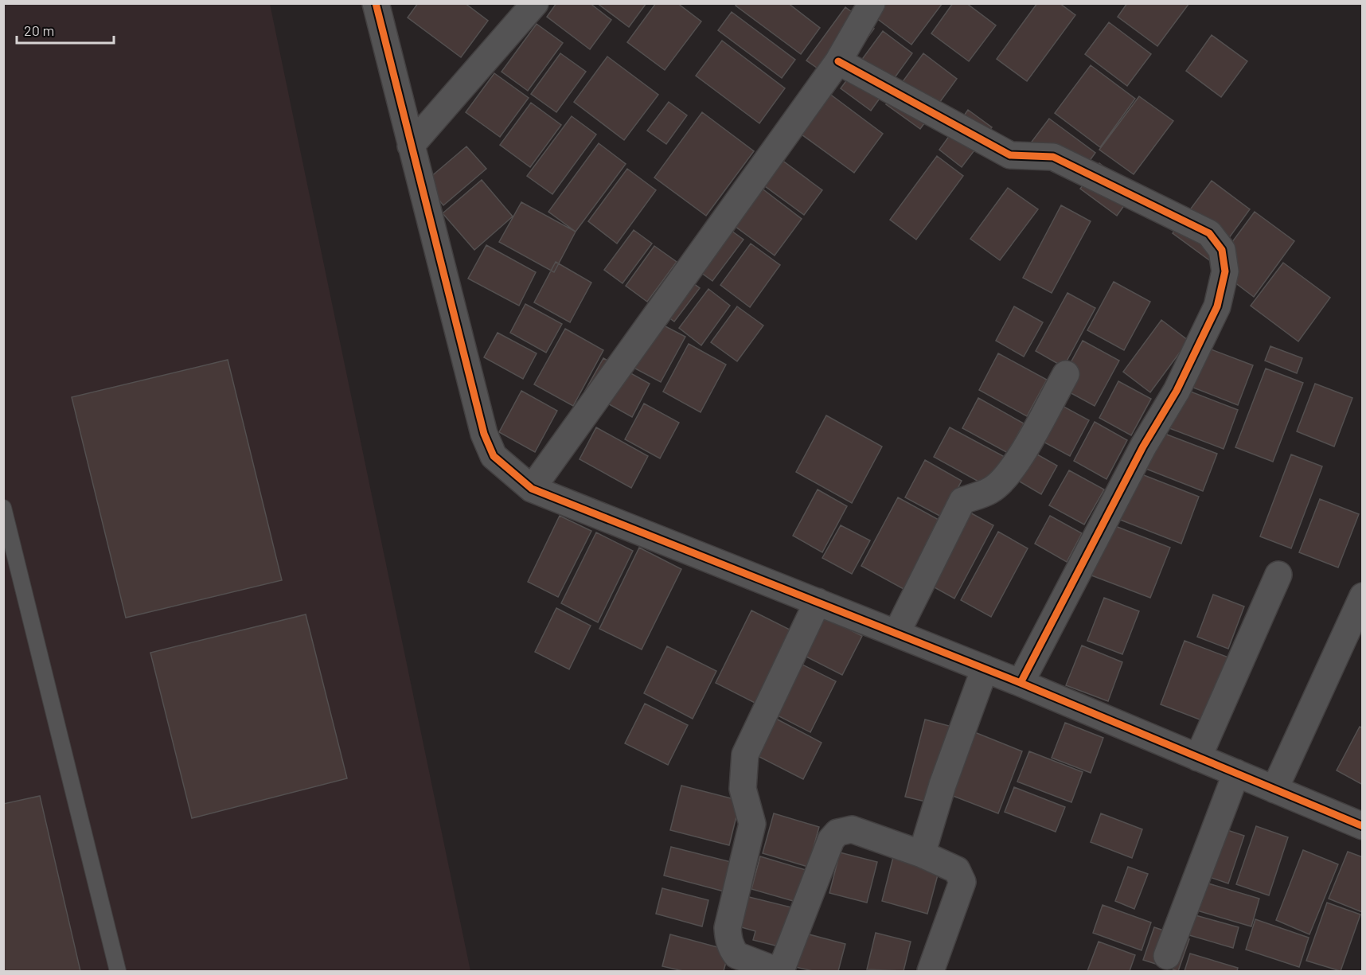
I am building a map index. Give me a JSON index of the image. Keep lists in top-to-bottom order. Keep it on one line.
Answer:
{"scale_bar":"20 m"}
